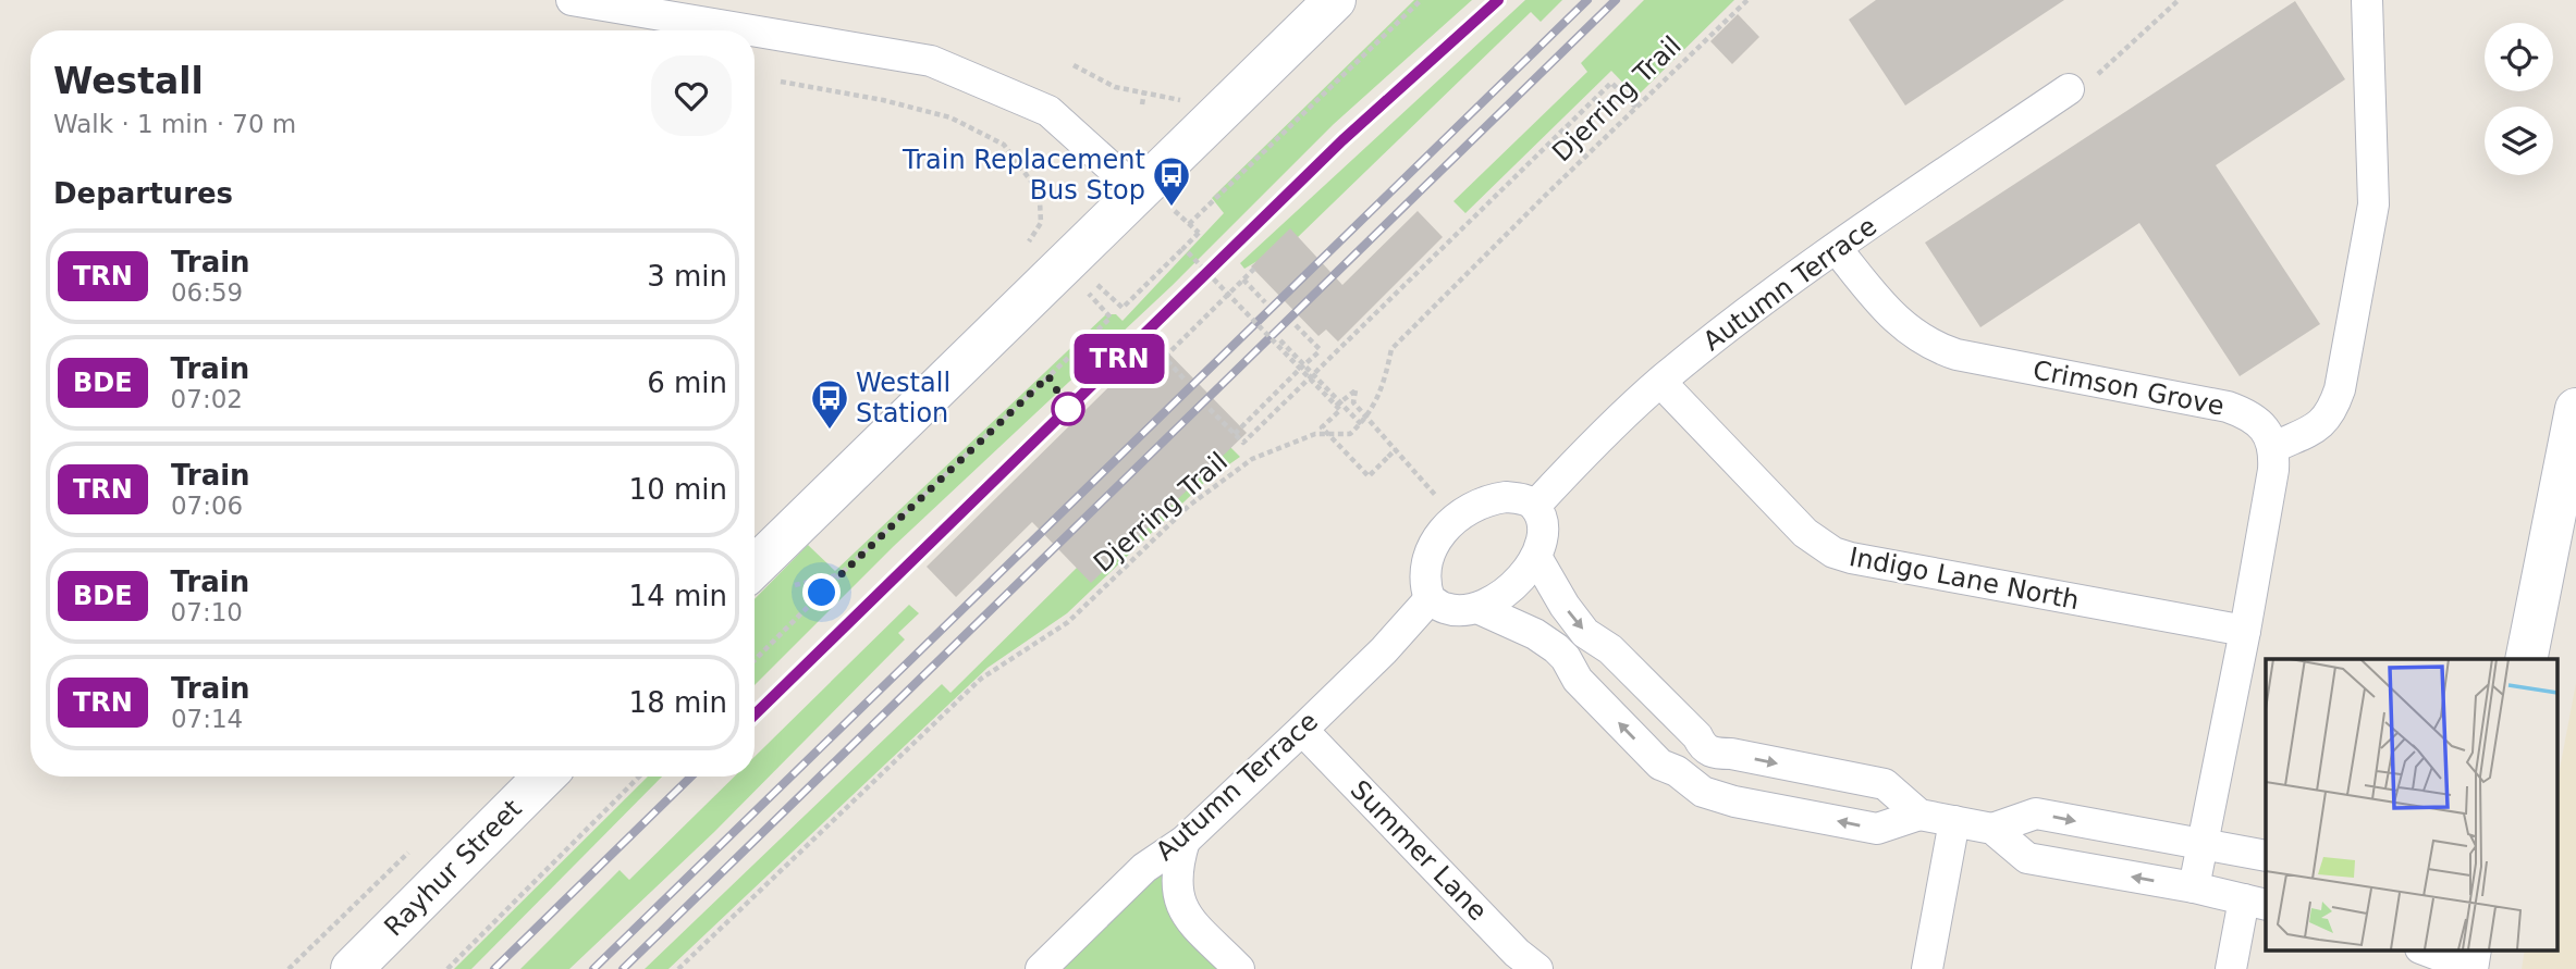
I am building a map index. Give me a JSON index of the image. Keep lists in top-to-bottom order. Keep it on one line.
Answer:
{"streets":{"main road":["Rayhur Street"],"street":["Autumn Terrace","Crimson Grove","Indigo Lane North","Summer Lane"],"path":["Djerring Trail"]},"crossings":[["Autumn Terrace","Crimson Grove"],["Autumn Terrace","Indigo Lane North"],["Autumn Terrace","Summer Lane"]],"places":{"bus stop":["Train Replacement Bus Stop","Westall Station"]},"page":{"on_map":"TRN","heading":[["Westall","Walk · 1 min · 70 m"],"Departures"],"list":[{"mark":"TRN","name":"Train","note":"06:59","value":"3 min"},{"mark":"BDE","name":"Train","note":"07:02","value":"6 min"},{"mark":"TRN","name":"Train","note":"07:06","value":"10 min"},{"mark":"BDE","name":"Train","note":"07:10","value":"14 min"},{"mark":"TRN","name":"Train","note":"07:14","value":"18 min"}]}}
